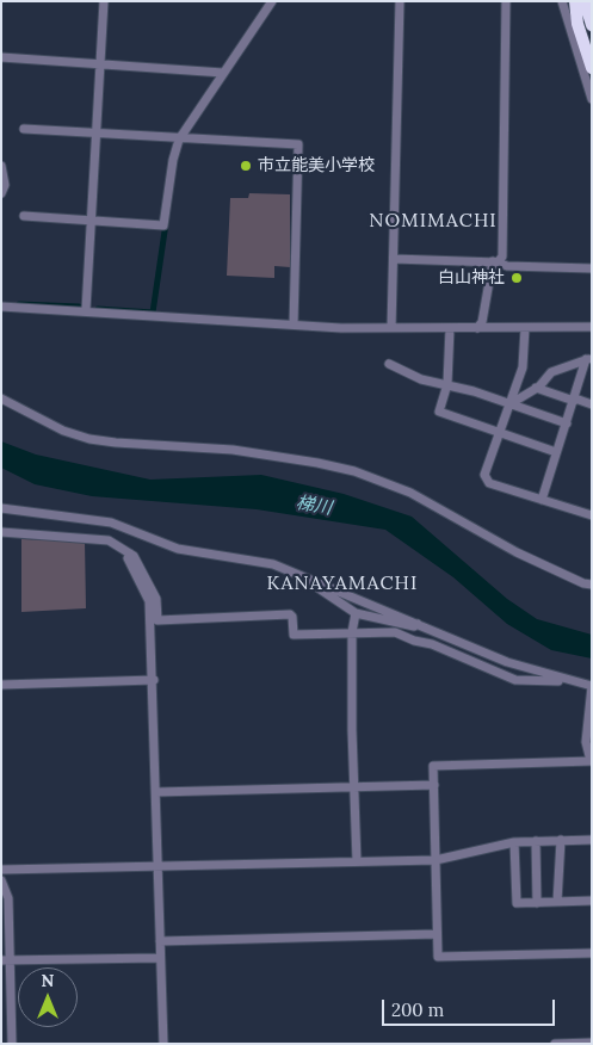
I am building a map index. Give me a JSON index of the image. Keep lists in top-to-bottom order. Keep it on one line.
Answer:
{"districts":["NOMIMACHI","KANAYAMACHI"],"water":["梯川"],"places":["市立能美小学校","白山神社"],"scale_bar":"200 m","north":"top"}
